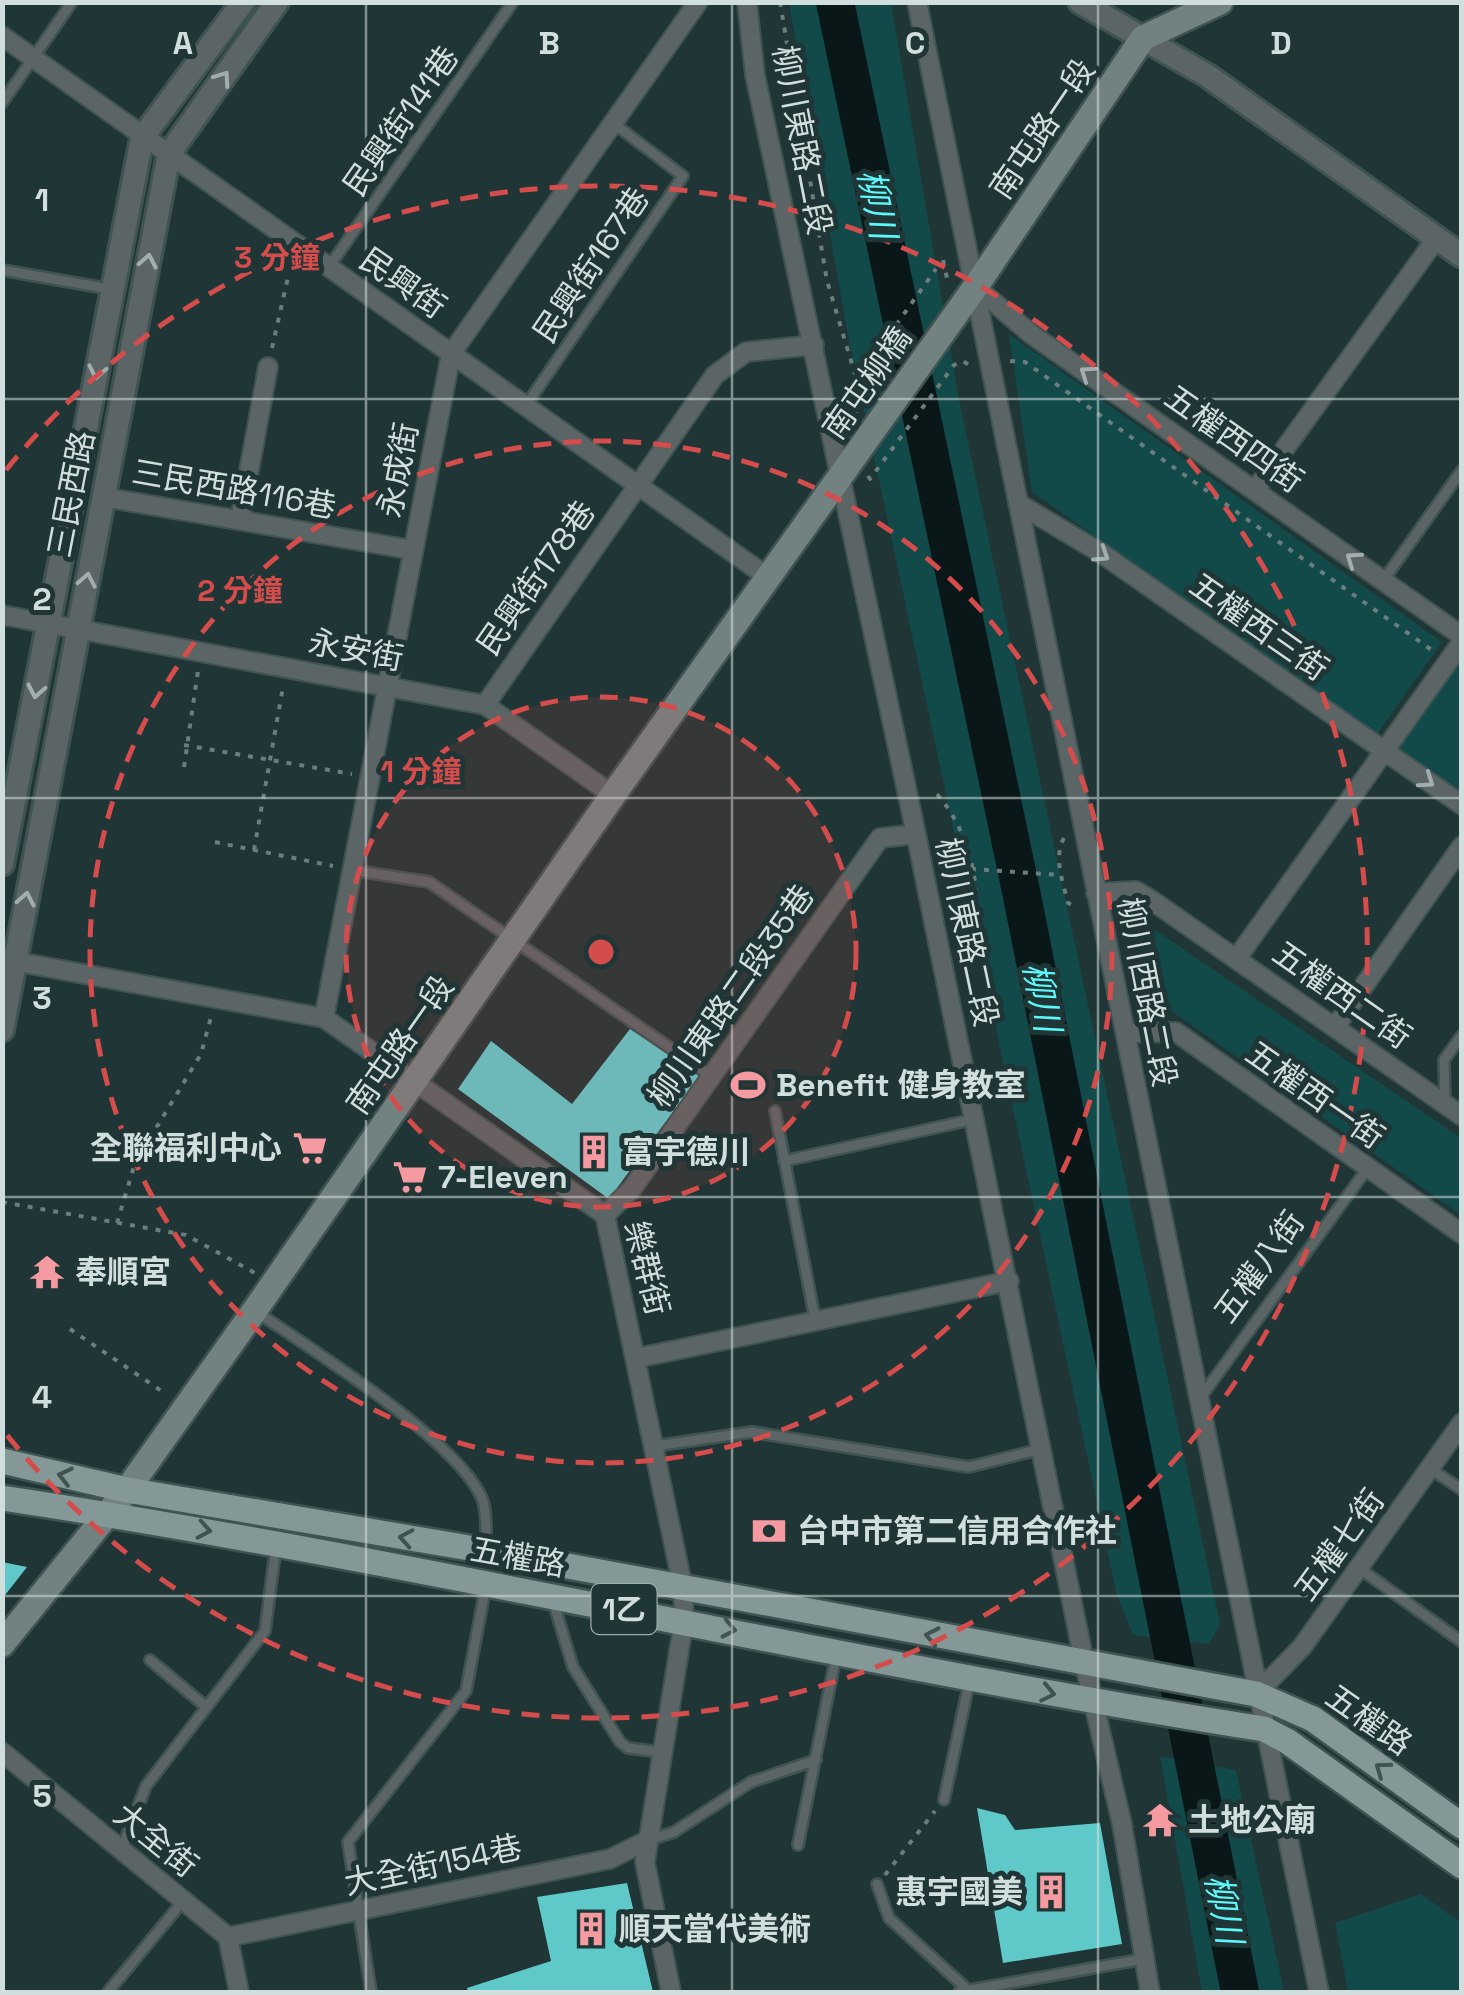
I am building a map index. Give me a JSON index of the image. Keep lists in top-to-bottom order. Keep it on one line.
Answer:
{"streets":{"main road":["南屯路一段","南屯柳橋","五權路","1乙"],"street":["柳川東路二段","民興街","五權西四街","永成街","三民西路116巷","三民西路","民興街178巷","五權西三街","永安街","柳川西路二段","五權西二街","柳川東路二段35巷","五權西一街","樂群街","五權七街","大全街","大全街154巷"],"lane":["民興街141巷","民興街167巷","五權八街"]},"crossings":[["民興街141巷","民興街"],["南屯路一段","柳川東路二段"],["南屯路一段","民興街"],["南屯路一段","南屯柳橋"],["南屯路一段","五權西四街"],["南屯路一段","永安街"],["南屯路一段","柳川西路二段"],["南屯路一段","樂群街"],["南屯路一段","五權路"],["柳川東路二段","南屯柳橋"],["柳川東路二段","民興街178巷"],["柳川東路二段","柳川東路二段35巷"],["柳川東路二段","五權路"],["民興街167巷","民興街"],["民興街167巷","永成街"],["民興街","永成街"],["民興街","三民西路"],["民興街","民興街178巷"],["五權西四街","柳川西路二段"],["永成街","三民西路116巷"],["永成街","永安街"],["永成街","樂群街"],["三民西路116巷","三民西路"],["三民西路","永安街"],["三民西路","樂群街"],["民興街178巷","永安街"],["五權西三街","柳川西路二段"],["五權西三街","五權西二街"],["柳川西路二段","五權西二街"],["柳川西路二段","五權西一街"],["柳川西路二段","五權八街"],["柳川西路二段","五權七街"],["柳川西路二段","五權路"],["柳川東路二段35巷","樂群街"],["五權西一街","五權八街"],["樂群街","五權路"],["樂群街","大全街154巷"],["五權七街","五權路"],["大全街","大全街154巷"]],"one_way":["五權西四街","五權西三街"],"water":["柳川"],"places":{"sports":["Benefit 健身教室"],"supermarket":["全聯福利中心","7-Eleven"],"building":["富宇德川","惠宇國美","順天當代美術"],"temple":["奉順宮","土地公廟"],"bank":["台中市第二信用合作社"]},"grid":{"columns":["A","B","C","D"],"rows":["1","2","3","4","5"]},"rings":["3 分鐘","2 分鐘","1 分鐘"]}
